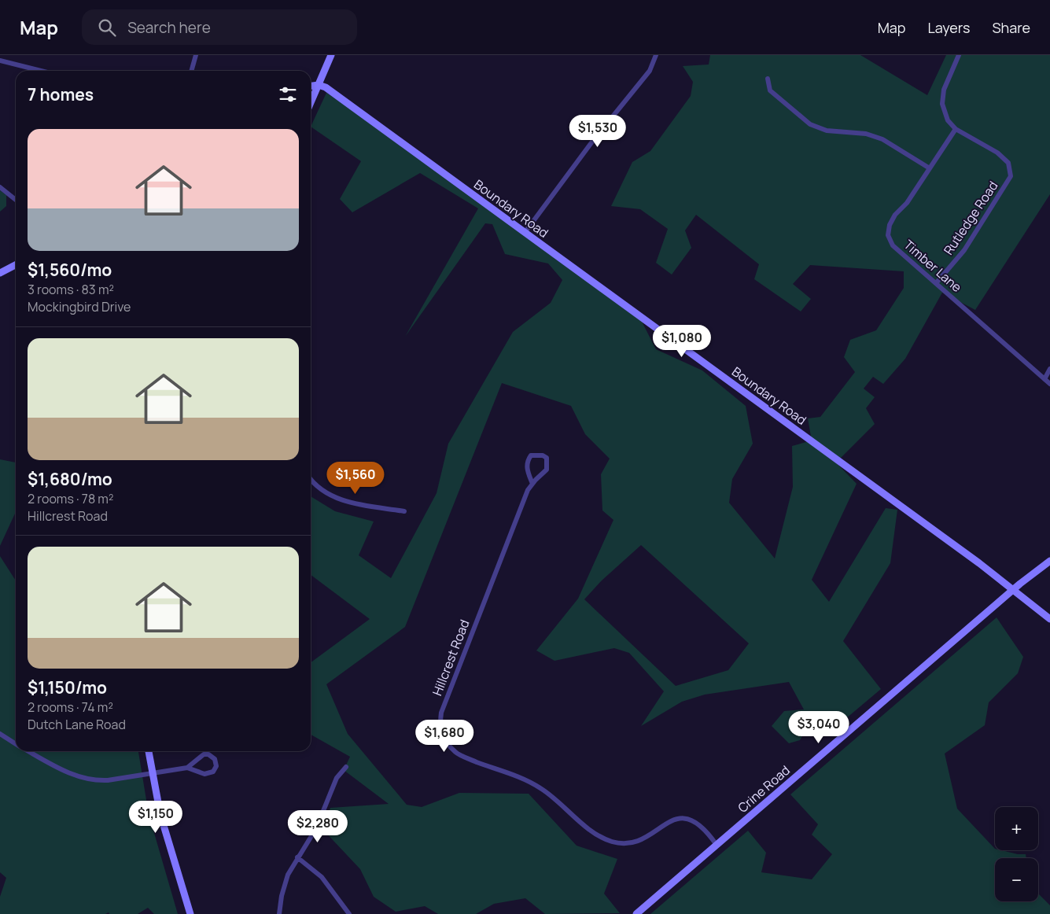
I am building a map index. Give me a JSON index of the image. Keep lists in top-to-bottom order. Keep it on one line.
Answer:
{"streets":{"street":["Boundary Road","Rutledge Road","Timber Lane","Hillcrest Road","Crine Road"]},"crossings":[["Boundary Road","Crine Road"],["Rutledge Road","Timber Lane"],["Hillcrest Road","Crine Road"]],"page":{"header":"Map","search":"Search here","nav":["Map","Layers","Share"],"heading":"7 homes","price":["$1,530","$1,080","$1,560","$3,040","$1,680","$1,150","$2,280"],"list":[{"name":"$1,560/mo","note":"3 rooms · 83 m² · Mockingbird Drive"},{"name":"$1,680/mo","note":"2 rooms · 78 m² · Hillcrest Road"},{"name":"$1,150/mo","note":"2 rooms · 74 m² · Dutch Lane Road"}],"map_buttons":["+","−"]}}
